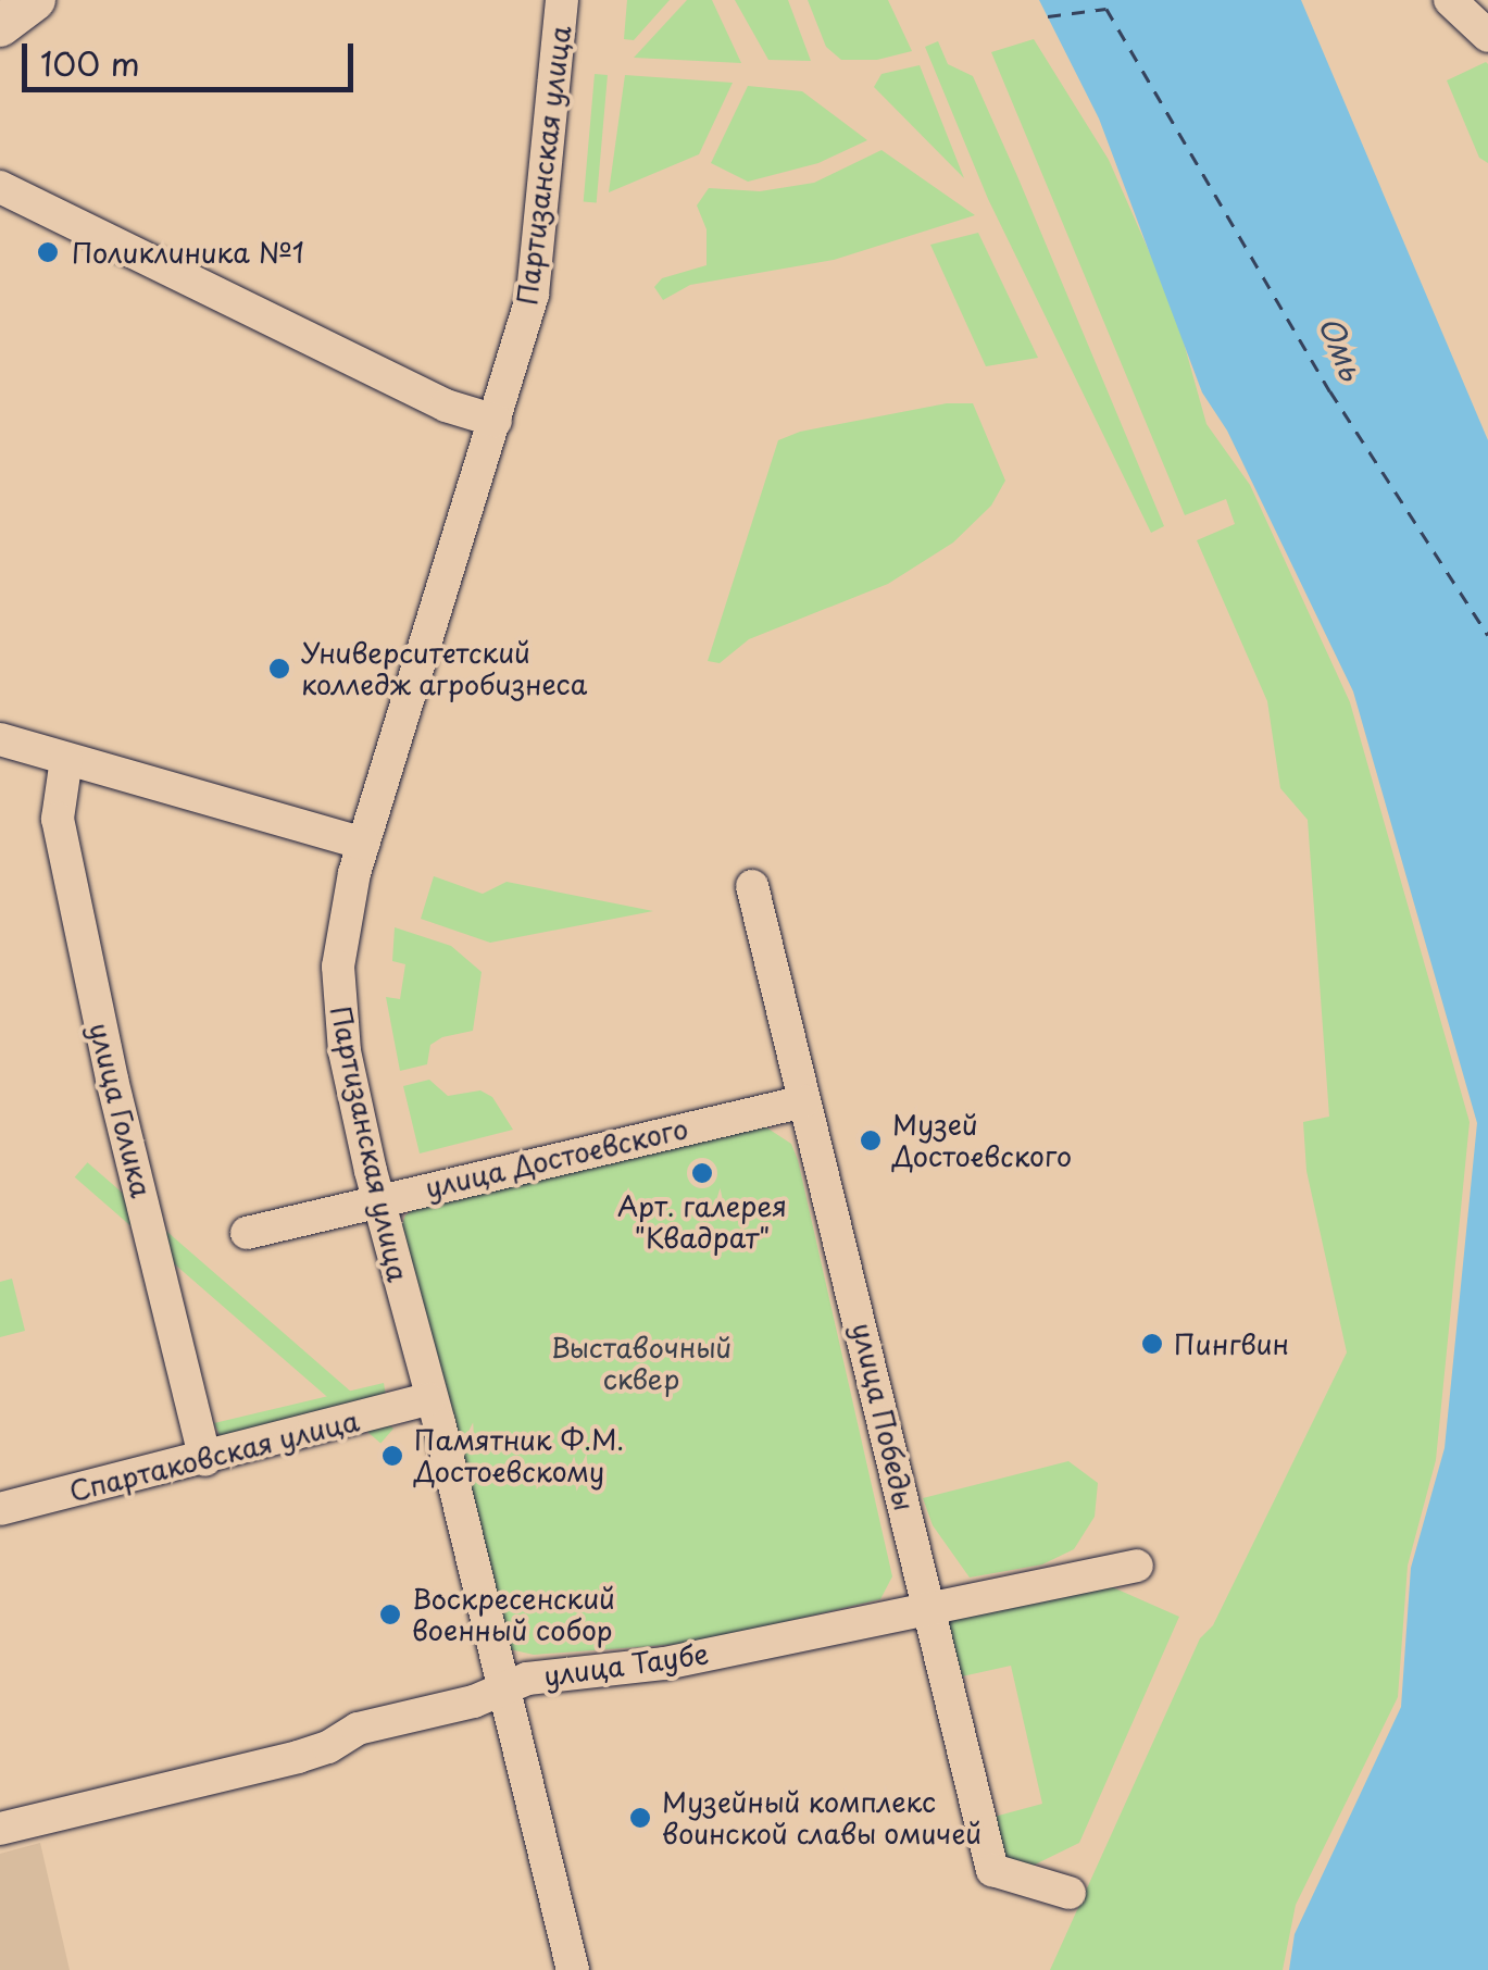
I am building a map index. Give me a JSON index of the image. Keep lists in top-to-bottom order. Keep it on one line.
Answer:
{"streets":{"street":["Партизанская улица","улица Голика","улица Достоевского","улица Победы","Спартаковская улица","улица Таубе"]},"crossings":[["Партизанская улица","улица Достоевского"],["Партизанская улица","Спартаковская улица"],["Партизанская улица","улица Таубе"],["улица Голика","Спартаковская улица"],["улица Достоевского","улица Победы"],["улица Победы","улица Таубе"]],"water":["Омь"],"parks":["Выставочный сквер"],"places":["Поликлиника №1","Университетский колледж агробизнеса","Музей Достоевского","Арт. галерея \"Квадрат\"","Пингвин","Памятник Ф.М. Достоевскому","Воскресенский военный собор","Музейный комплекс воинской славы омичей"],"scale_bar":"100 m"}
